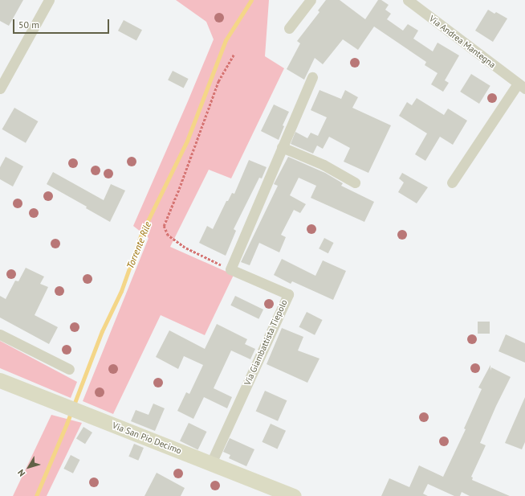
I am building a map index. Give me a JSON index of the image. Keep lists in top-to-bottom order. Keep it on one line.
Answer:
{"streets":{"street":["Via Andrea Mantegna","Via Giambattista Tiepolo","Via San Pio Decimo"]},"crossings":[["Via Giambattista Tiepolo","Via San Pio Decimo"]],"water":["Torrente Rile"],"scale_bar":"50 m","north":"bottom left"}
